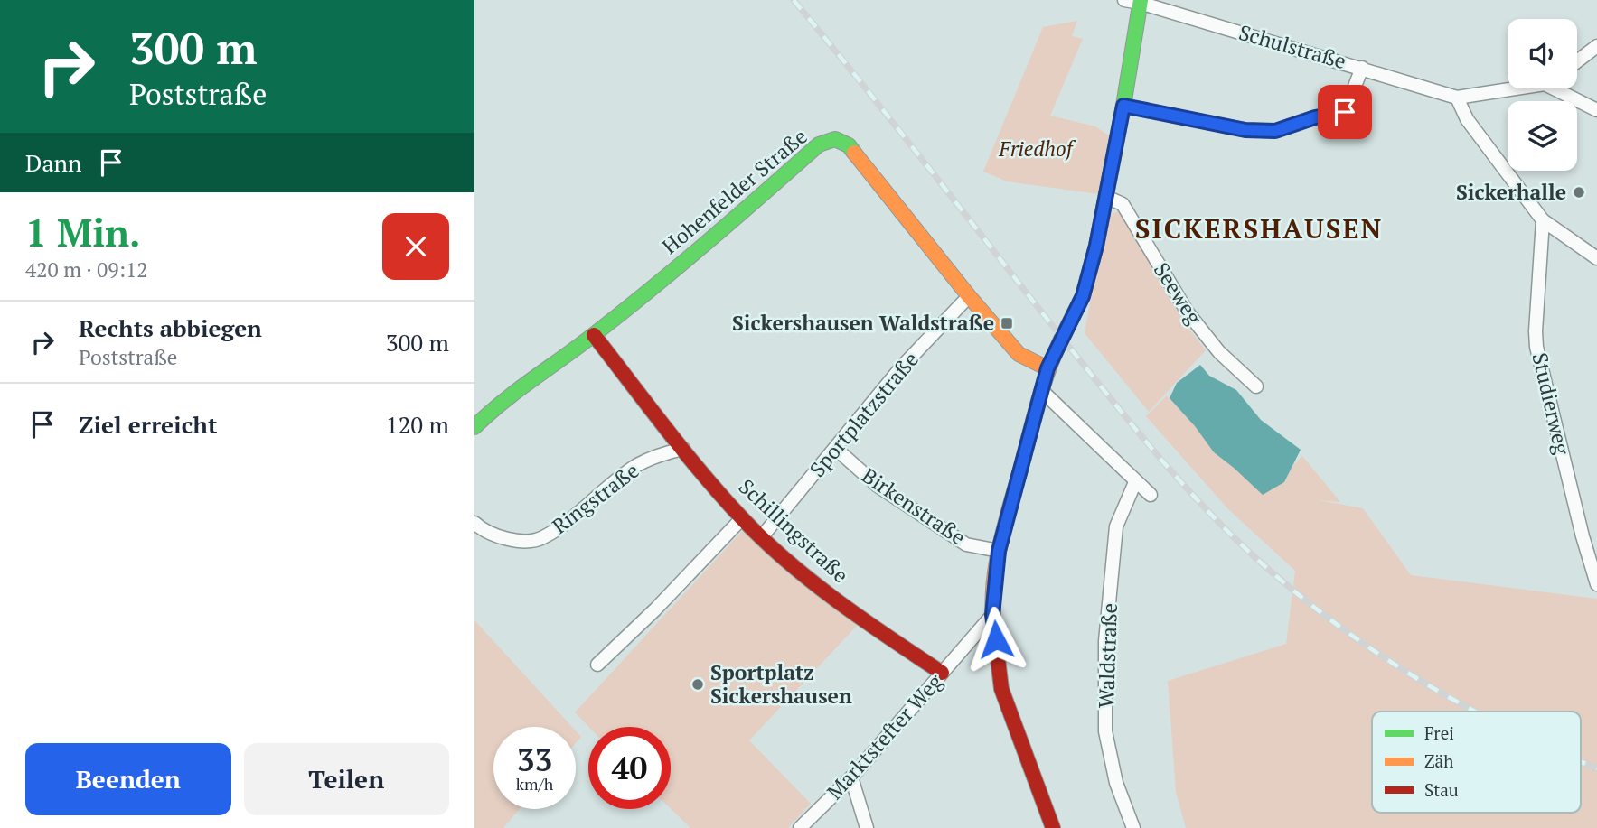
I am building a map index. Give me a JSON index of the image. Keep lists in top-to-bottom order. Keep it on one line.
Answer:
{"streets":{"street":["Schulstraße","Hohenfelder Straße","Seeweg","Studierweg","Sportplatzstraße","Ringstraße","Birkenstraße","Schillingstraße","Waldstraße","Marktstefter Weg"]},"crossings":[["Hohenfelder Straße","Sportplatzstraße"],["Hohenfelder Straße","Schillingstraße"],["Sportplatzstraße","Birkenstraße"],["Sportplatzstraße","Schillingstraße"],["Ringstraße","Schillingstraße"],["Schillingstraße","Marktstefter Weg"]],"districts":["SICKERSHAUSEN"],"parks":["Friedhof"],"places":{"other":["Sickerhalle","Sportplatz Sickershausen"],"transit":["Sickershausen Waldstraße"]},"legend":["Frei","Zäh","Stau"],"page":{"turn":["300 m","Poststraße"],"then":"Dann","heading":["1 Min.","420 m · 09:12"],"list":[{"name":"Rechts abbiegen","note":"Poststraße","value":"300 m"},{"name":"Ziel erreicht","value":"120 m"}],"speed":"33 km/h","limit":"40","buttons":["Beenden","Teilen"]}}
